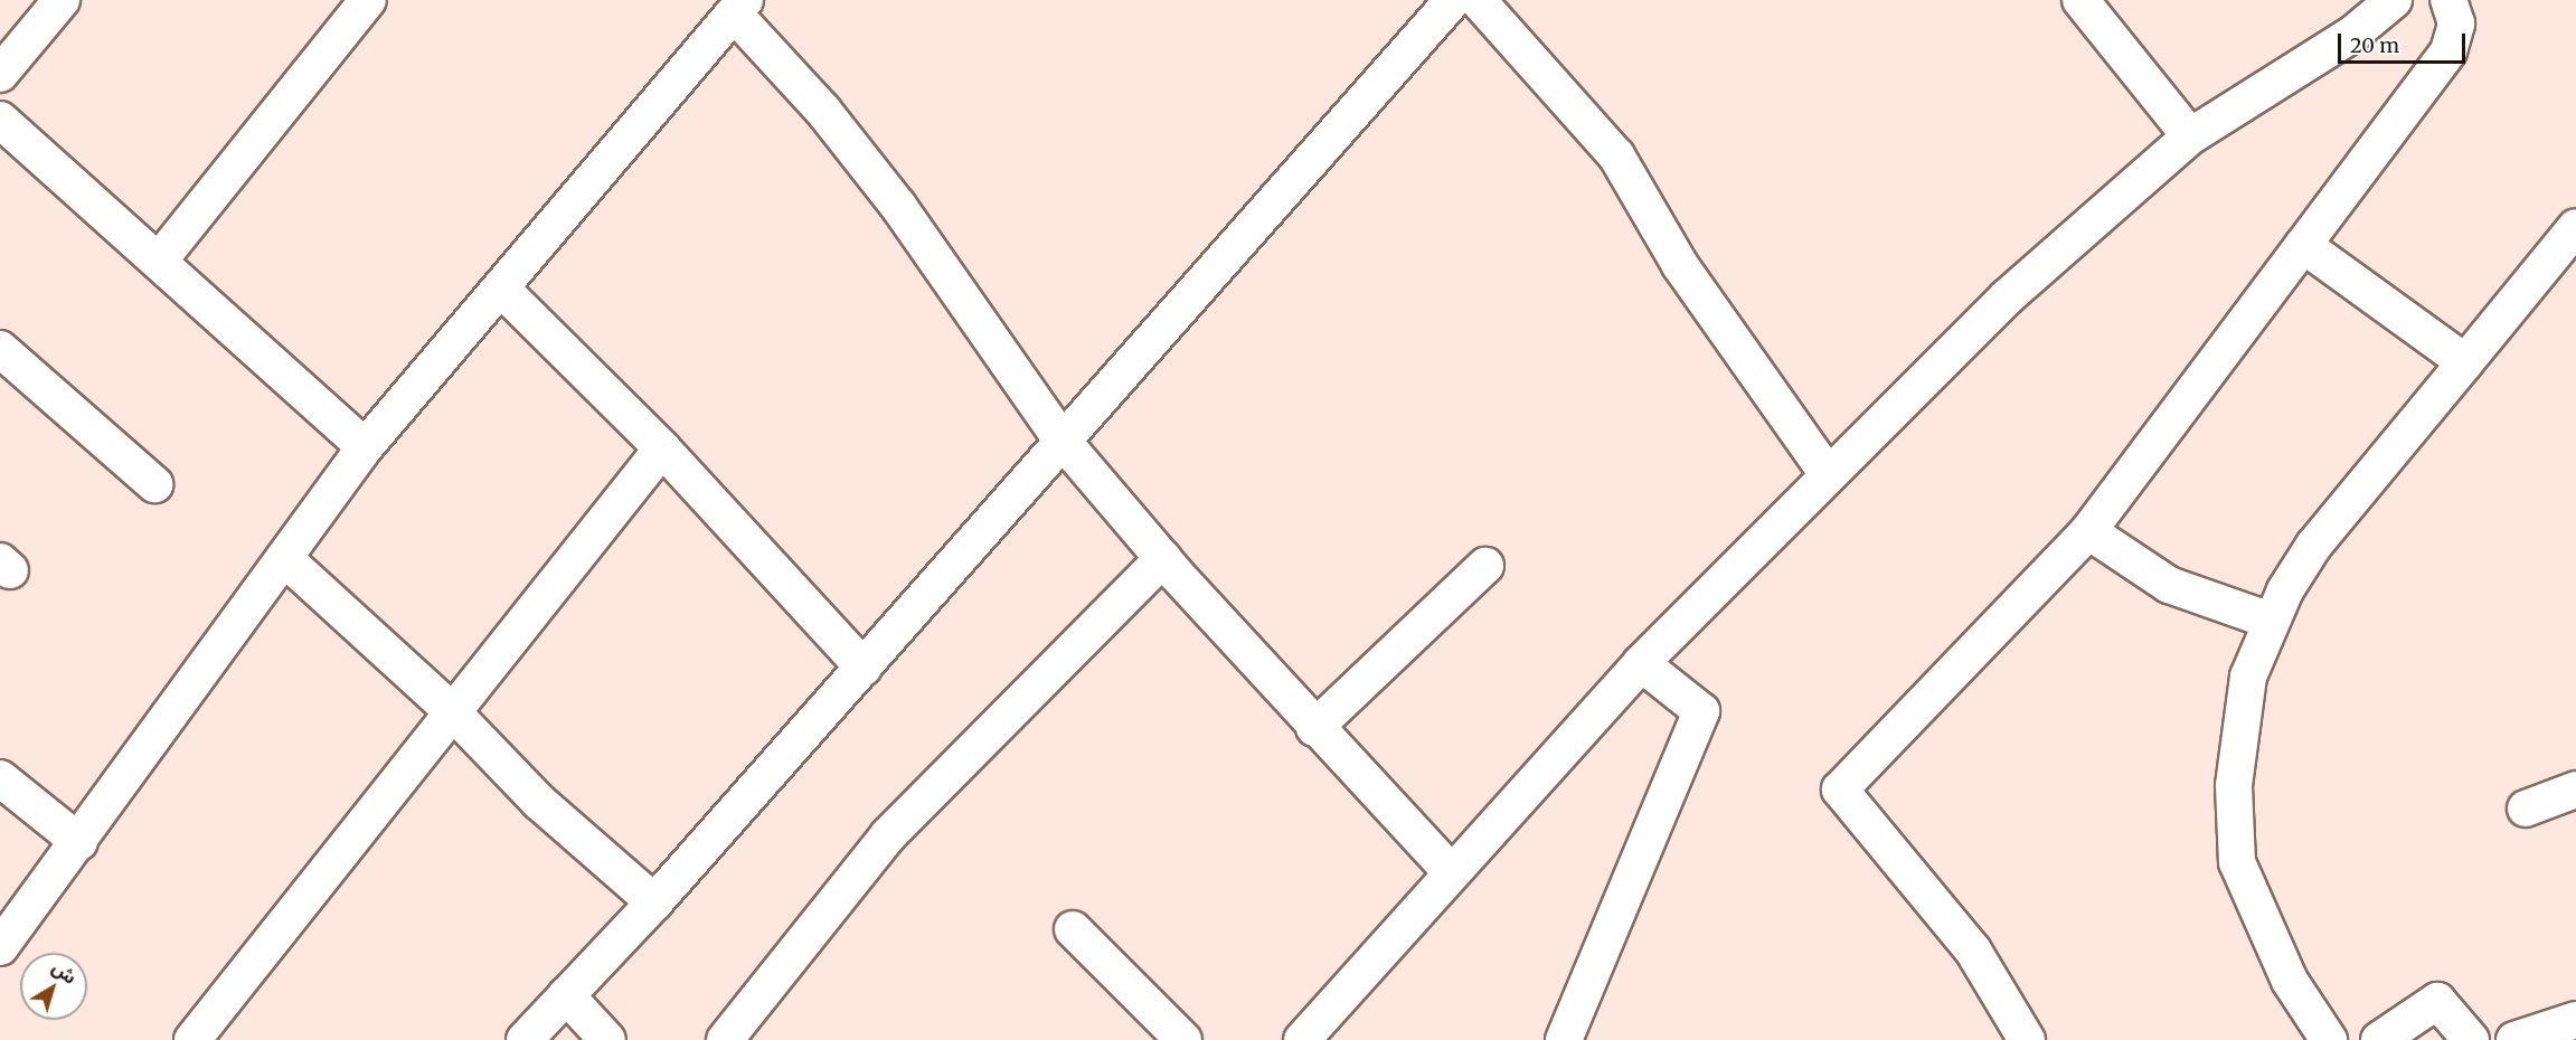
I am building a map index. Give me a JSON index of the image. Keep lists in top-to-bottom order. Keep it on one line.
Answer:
{"scale_bar":"20 m","north":"top right"}
